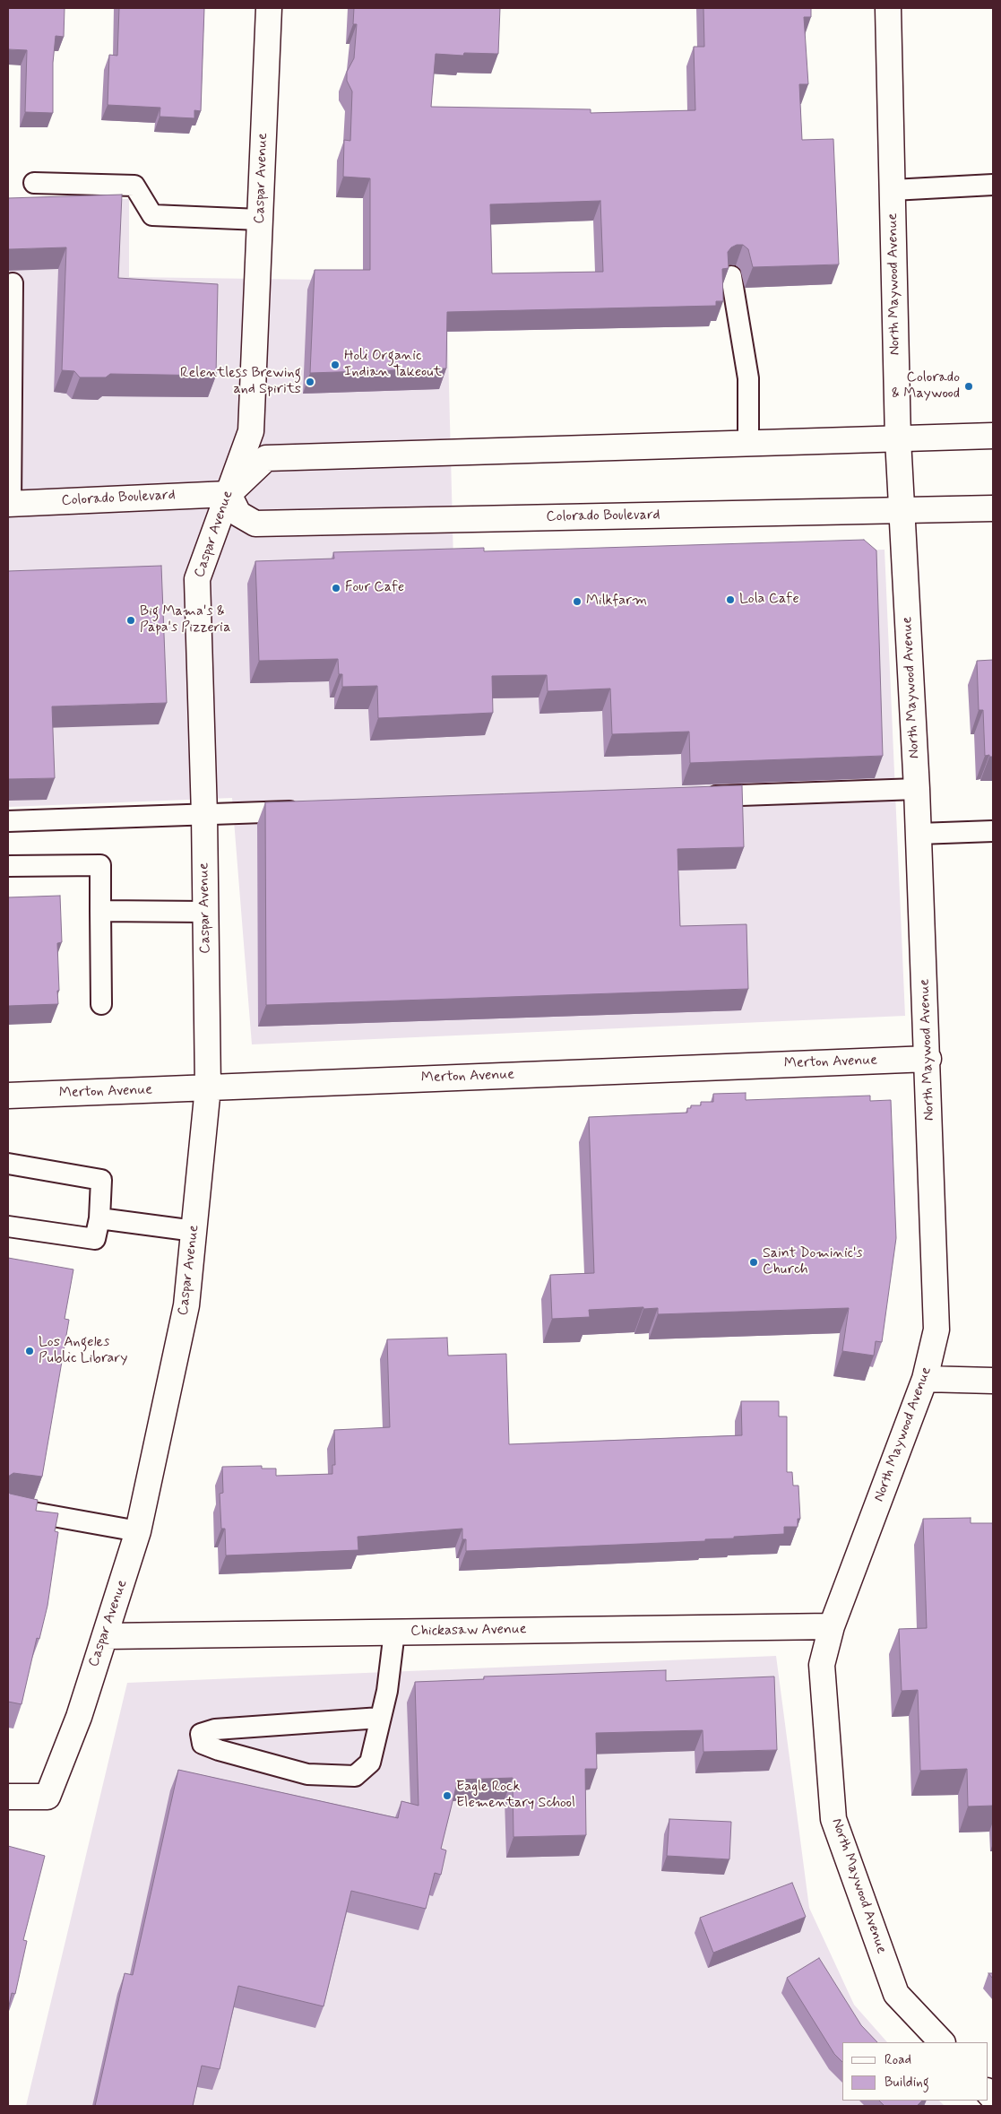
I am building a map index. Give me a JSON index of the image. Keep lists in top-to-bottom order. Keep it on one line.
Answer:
{"streets":{"street":["Caspar Avenue","North Maywood Avenue","Colorado Boulevard","Merton Avenue","Chickasaw Avenue"]},"crossings":[["Caspar Avenue","Colorado Boulevard"],["Caspar Avenue","Merton Avenue"],["Caspar Avenue","Chickasaw Avenue"],["North Maywood Avenue","Colorado Boulevard"],["North Maywood Avenue","Merton Avenue"],["North Maywood Avenue","Chickasaw Avenue"]],"places":["Holi Organic Indian Takeout","Relentless Brewing and Spirits","Colorado & Maywood","Four Cafe","Lola Cafe","Milkfarm","Big Mama's & Papa's Pizzeria","Saint Dominic's Church","Los Angeles Public Library","Eagle Rock Elementary School"],"legend":["Road","Building"]}
